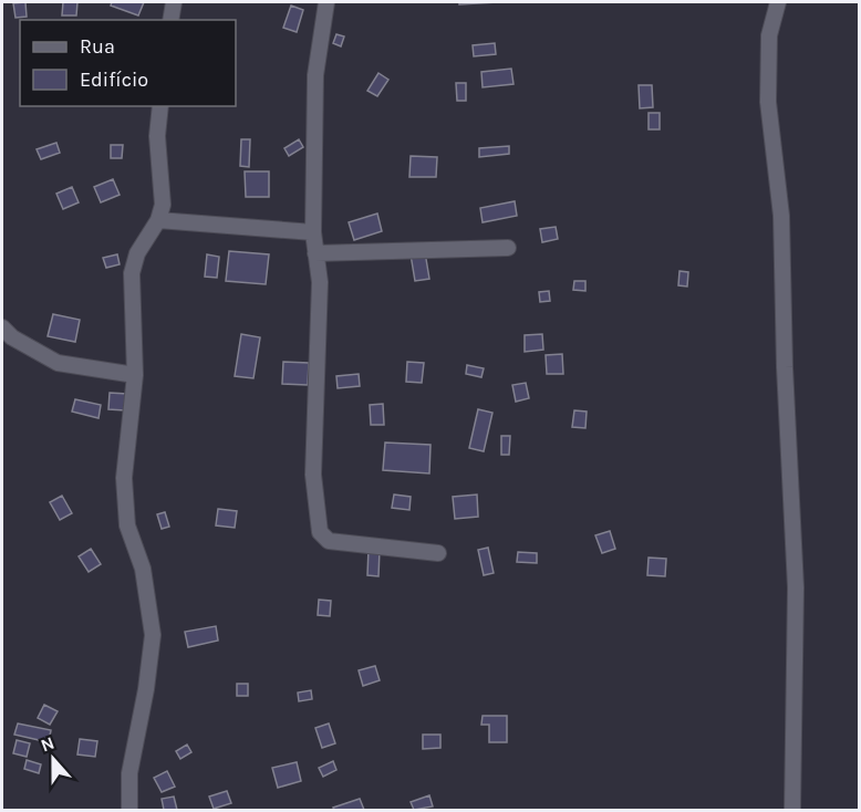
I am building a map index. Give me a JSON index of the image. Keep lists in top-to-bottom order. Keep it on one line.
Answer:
{"legend":["Rua","Edifício"],"north":"top"}
